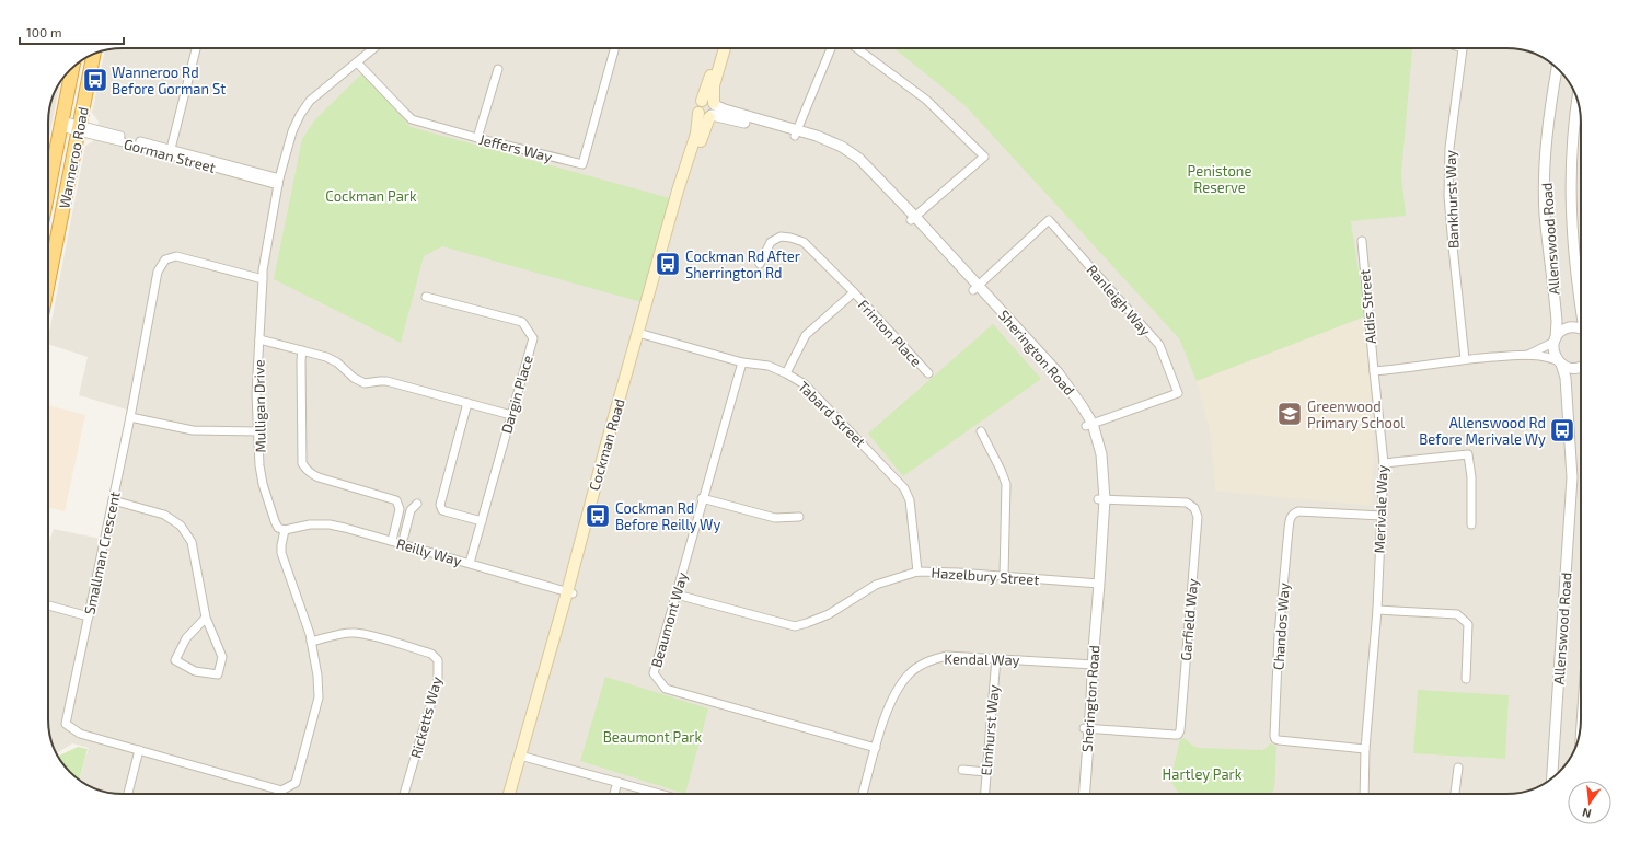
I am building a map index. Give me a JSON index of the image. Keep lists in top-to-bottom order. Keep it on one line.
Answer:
{"streets":{"highway":["Wanneroo Road"],"main road":["Cockman Road"],"street":["Jeffers Way","Gorman Street","Bankhurst Way","Allenswood Road","Ranleigh Way","Aldis Street","Frinton Place","Sherington Road","Dargin Place","Mulligan Drive","Tabard Street","Merivale Way","Reilly Way","Smallman Crescent","Hazelbury Street","Beaumont Way","Garfield Way","Chandos Way","Kendal Way","Ricketts Way","Elmhurst Way"]},"crossings":[["Jeffers Way","Mulligan Drive"],["Gorman Street","Wanneroo Road"],["Gorman Street","Mulligan Drive"],["Ranleigh Way","Sherington Road"],["Aldis Street","Merivale Way"],["Frinton Place","Tabard Street"],["Sherington Road","Cockman Road"],["Sherington Road","Hazelbury Street"],["Sherington Road","Garfield Way"],["Sherington Road","Kendal Way"],["Dargin Place","Reilly Way"],["Mulligan Drive","Reilly Way"],["Mulligan Drive","Smallman Crescent"],["Tabard Street","Cockman Road"],["Tabard Street","Hazelbury Street"],["Tabard Street","Beaumont Way"],["Cockman Road","Reilly Way"],["Merivale Way","Chandos Way"],["Smallman Crescent","Ricketts Way"],["Hazelbury Street","Beaumont Way"],["Beaumont Way","Kendal Way"],["Kendal Way","Elmhurst Way"]],"parks":["Penistone Reserve","Cockman Park","Beaumont Park","Hartley Park"],"places":{"bus stop":["Wanneroo Rd Before Gorman St","Cockman Rd After Sherrington Rd","Allenswood Rd Before Merivale Wy","Cockman Rd Before Reilly Wy"],"school or university":["Greenwood Primary School"]},"scale_bar":"100 m","north":"bottom"}
